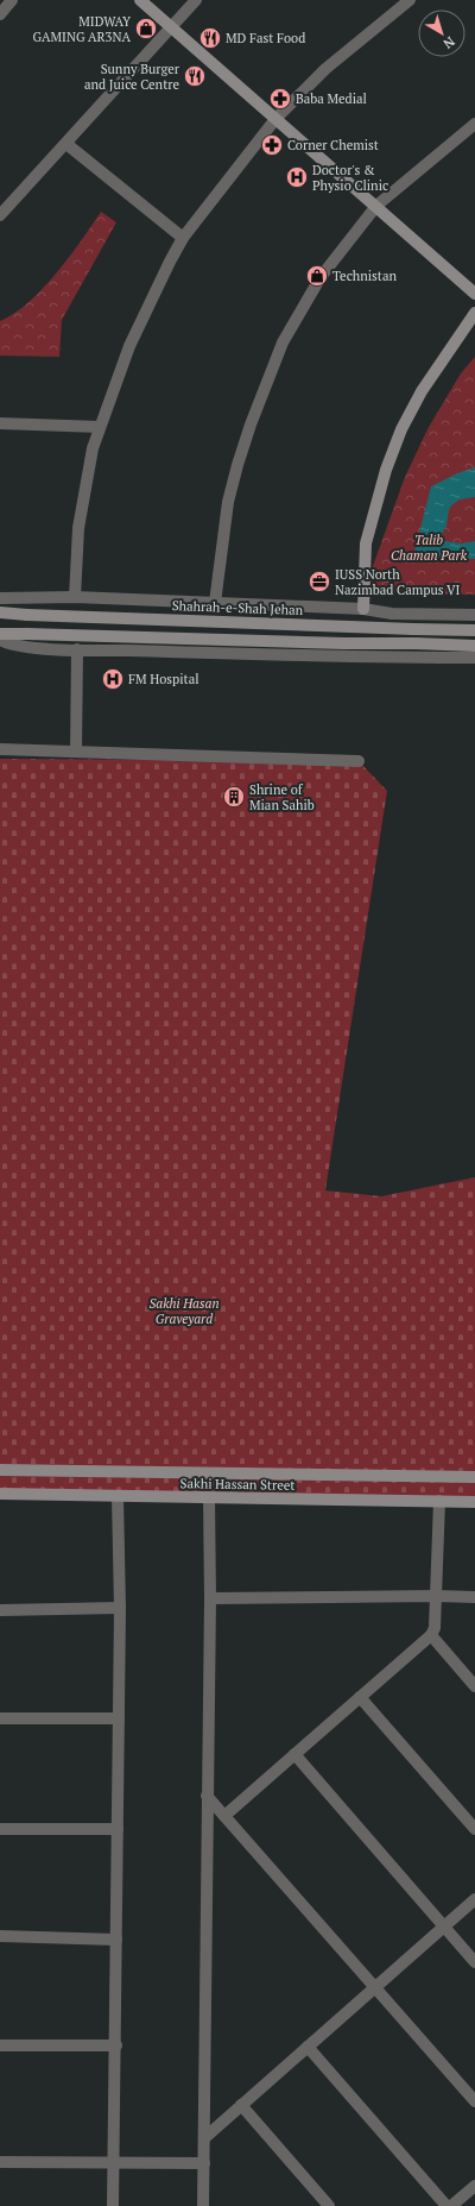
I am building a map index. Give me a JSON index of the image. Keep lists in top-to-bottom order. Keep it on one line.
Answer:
{"streets":{"street":["Shahrah-e-Shah Jehan","Sakhi Hassan Street"]},"parks":["Talib Chaman Park","Sakhi Hasan Graveyard"],"places":{"shop":["MIDWAY GAMING AR3NA","Technistan"],"restaurant":["MD Fast Food","Sunny Burger and Juice Centre"],"pharmacy":["Baba Medial","Corner Chemist"],"hospital":["Doctor's & Physio Clinic","FM Hospital"],"office":["IUSS North Nazimbad Campus VI"],"building":["Shrine of Mian Sahib"]},"north":"bottom right"}
